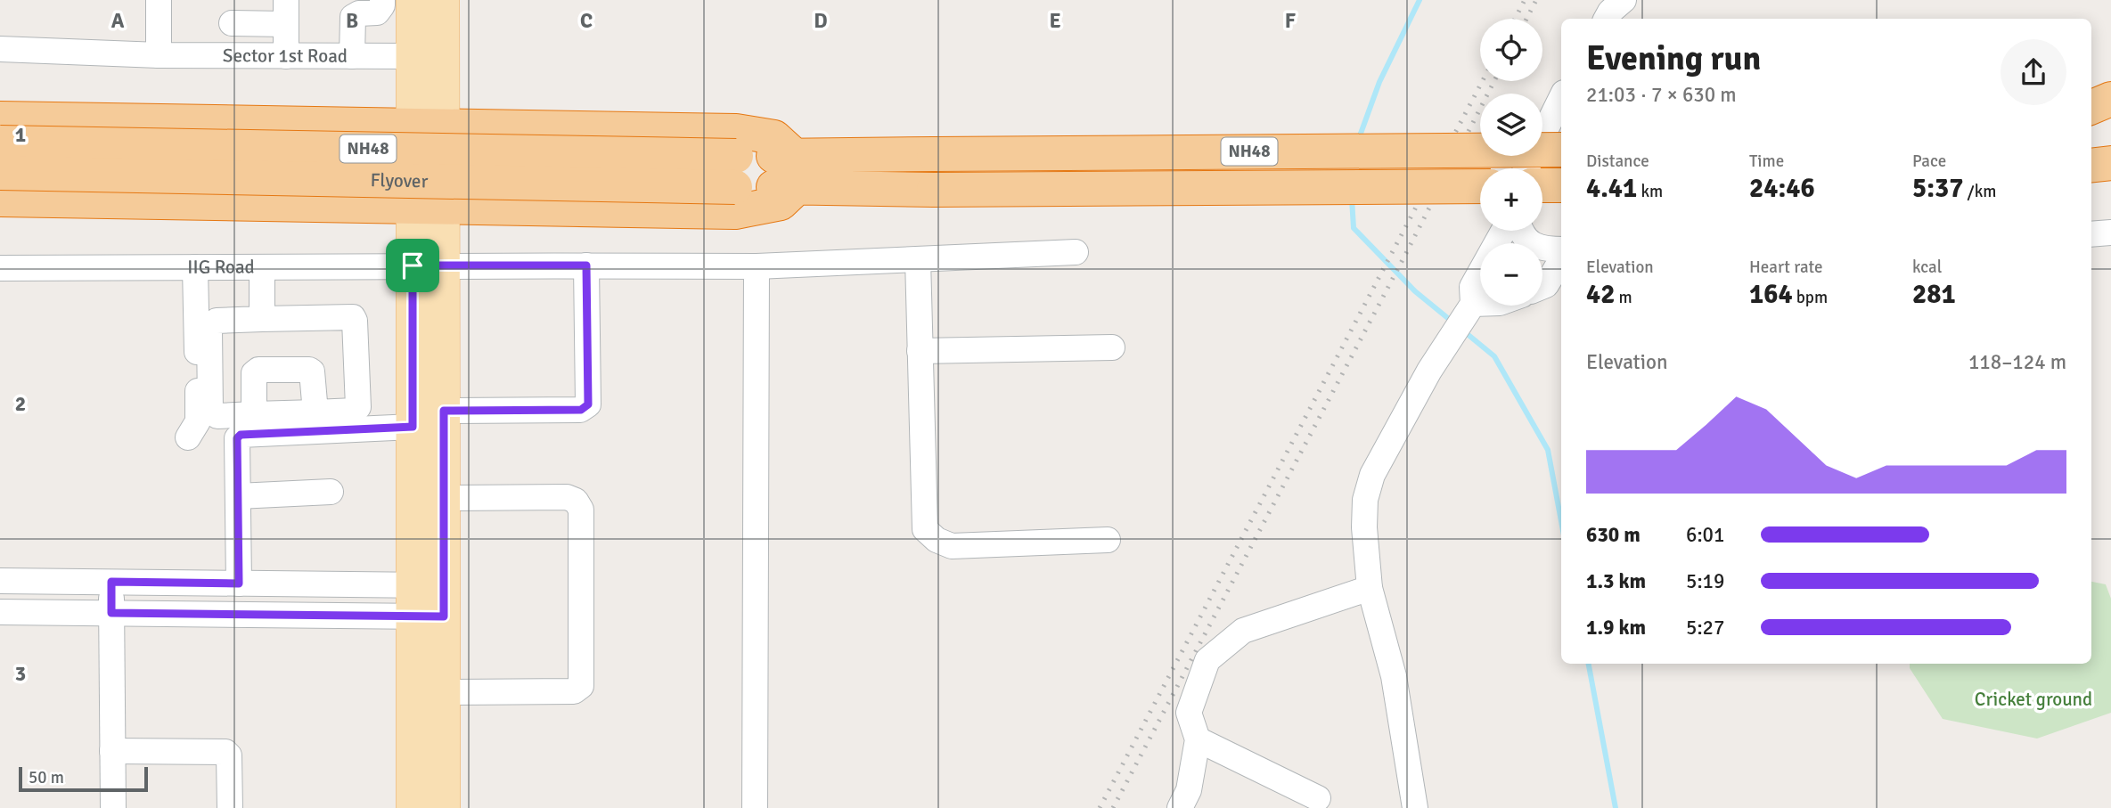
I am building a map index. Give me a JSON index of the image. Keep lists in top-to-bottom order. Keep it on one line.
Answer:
{"streets":{"highway":["NH48","Flyover"],"street":["Sector 1st Road","IIG Road"]},"crossings":[["NH48","Flyover"]],"parks":["Cricket ground"],"scale_bar":"50 m","page":{"map_buttons":["+","−"],"heading":["Evening run","21:03 · 7 × 630 m"],"stats":[["Distance","4.41 km"],["Time","24:46"],["Pace","5:37 /km"],["Elevation","42 m"],["Heart rate","164 bpm"],["kcal","281"]],"chart":["Elevation","118–124 m"],"list":[{"name":"630 m","note":"6:01"},{"name":"1.3 km","note":"5:19"},{"name":"1.9 km","note":"5:27"}],"scale":"50 m"},"grid":{"columns":["A","B","C","D","E","F"],"rows":["1","2","3"]}}
